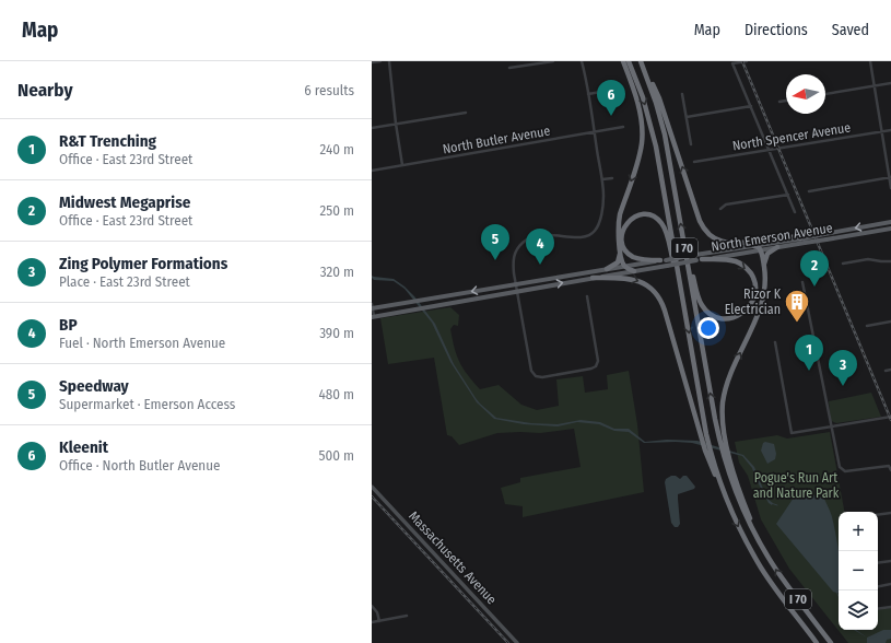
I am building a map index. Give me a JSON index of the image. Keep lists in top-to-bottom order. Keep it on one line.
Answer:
{"streets":{"highway":["I 70"],"main road":["North Emerson Avenue","Massachusetts Avenue"],"street":["North Spencer Avenue","North Butler Avenue"]},"parks":["Pogue's Run Art and Nature Park"],"places":{"building":["Rizor K Electrician"]},"north":"left","page":{"header":"Map","nav":["Map","Directions","Saved"],"heading":["Nearby","6 results"],"pins":["6","5","4","2","1","3"],"list":[{"mark":"1","name":"R&T Trenching","note":"Office · East 23rd Street","value":"240 m"},{"mark":"2","name":"Midwest Megaprise","note":"Office · East 23rd Street","value":"250 m"},{"mark":"3","name":"Zing Polymer Formations","note":"Place · East 23rd Street","value":"320 m"},{"mark":"4","name":"BP","note":"Fuel · North Emerson Avenue","value":"390 m"},{"mark":"5","name":"Speedway","note":"Supermarket · Emerson Access","value":"480 m"},{"mark":"6","name":"Kleenit","note":"Office · North Butler Avenue","value":"500 m"}],"map_buttons":["+","−"]}}
